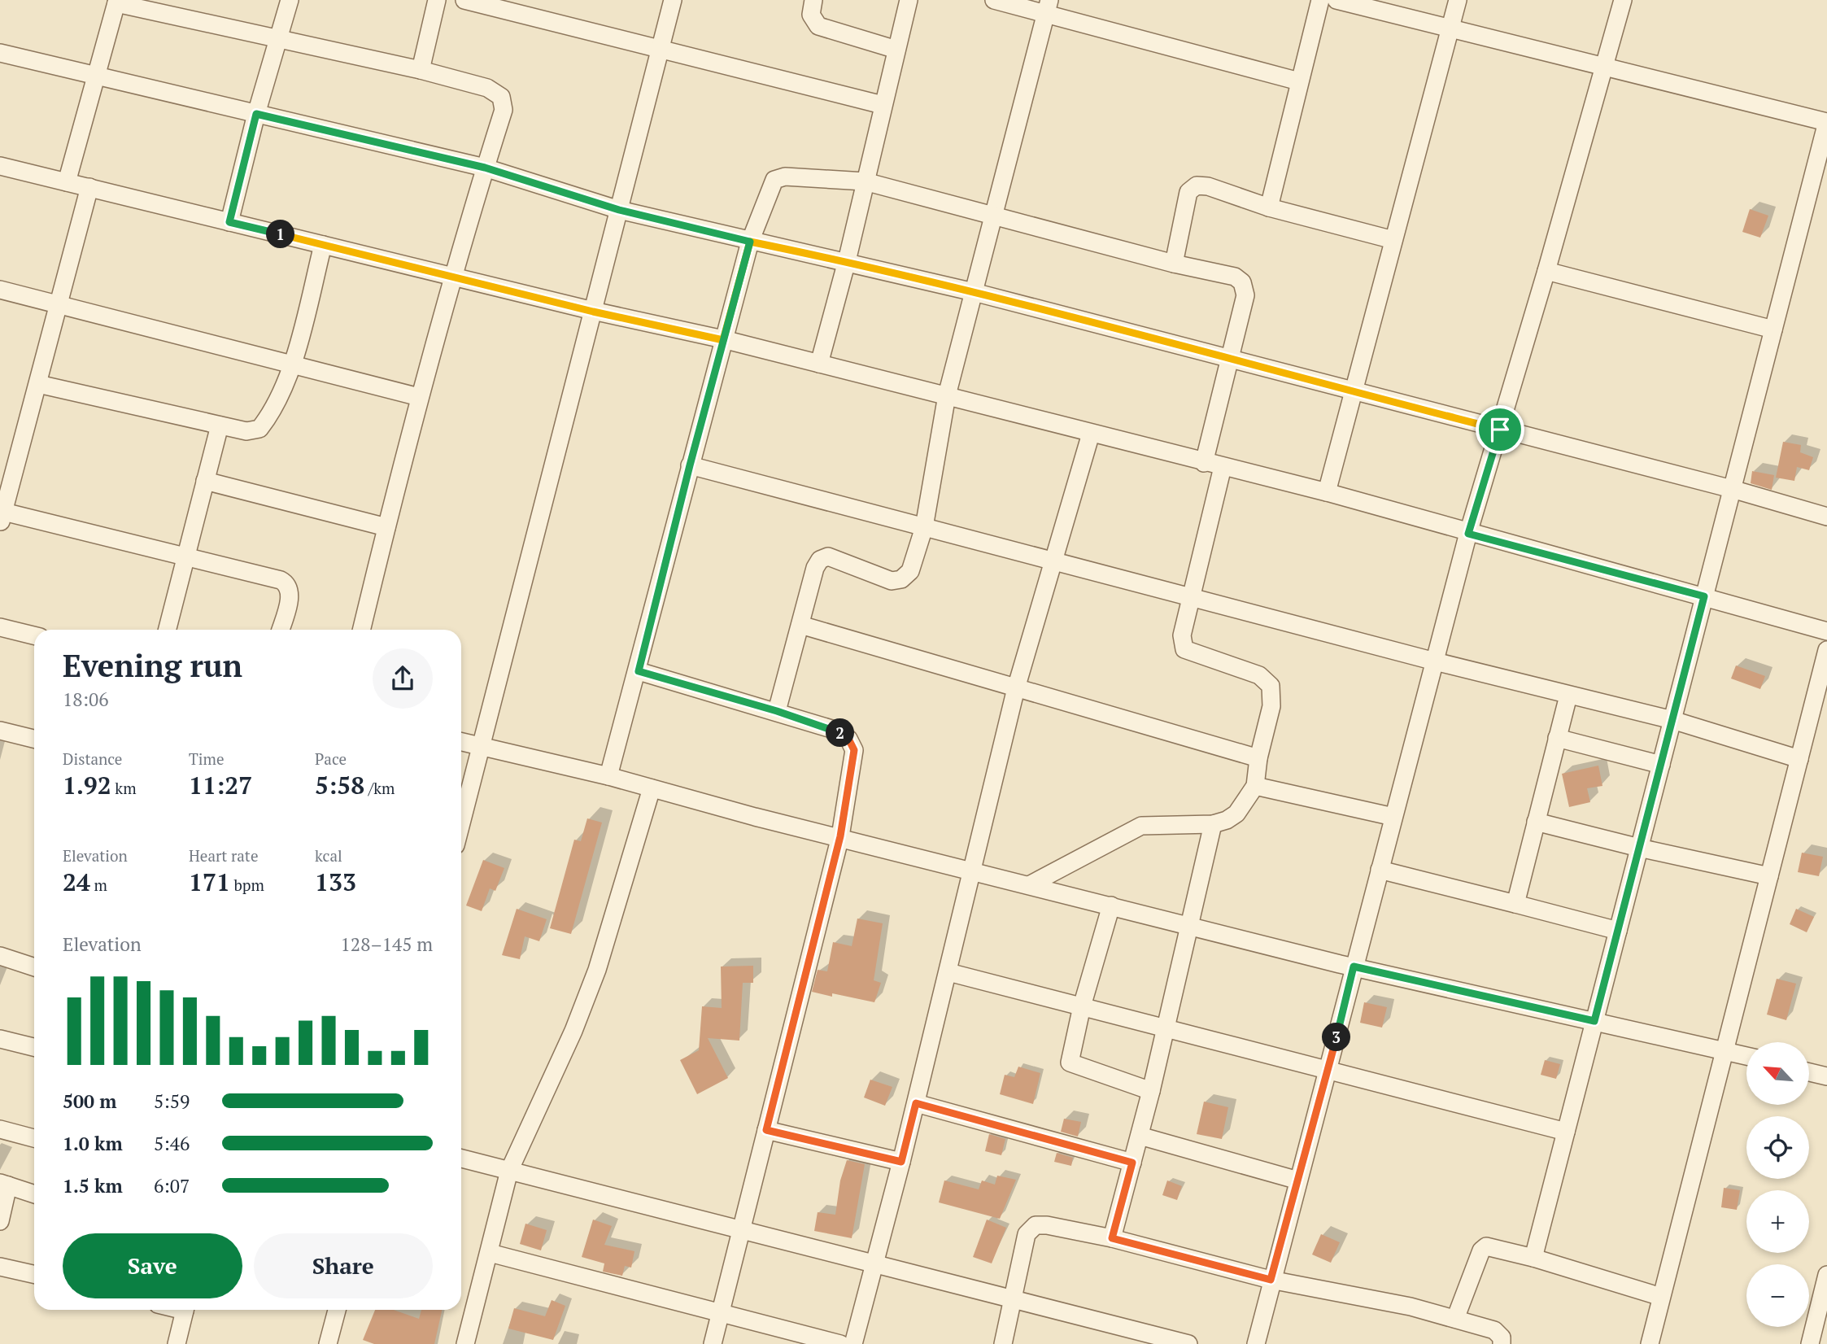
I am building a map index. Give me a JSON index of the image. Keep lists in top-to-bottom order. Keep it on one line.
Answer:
{"north":"top left","page":{"pins":["1","2","3"],"heading":["Evening run","18:06"],"stats":[["Distance","1.92 km"],["Time","11:27"],["Pace","5:58 /km"],["Elevation","24 m"],["Heart rate","171 bpm"],["kcal","133"]],"chart":["Elevation","128–145 m"],"map_buttons":["+","−"],"list":[{"name":"500 m","note":"5:59"},{"name":"1.0 km","note":"5:46"},{"name":"1.5 km","note":"6:07"}],"buttons":["Save","Share"]}}
